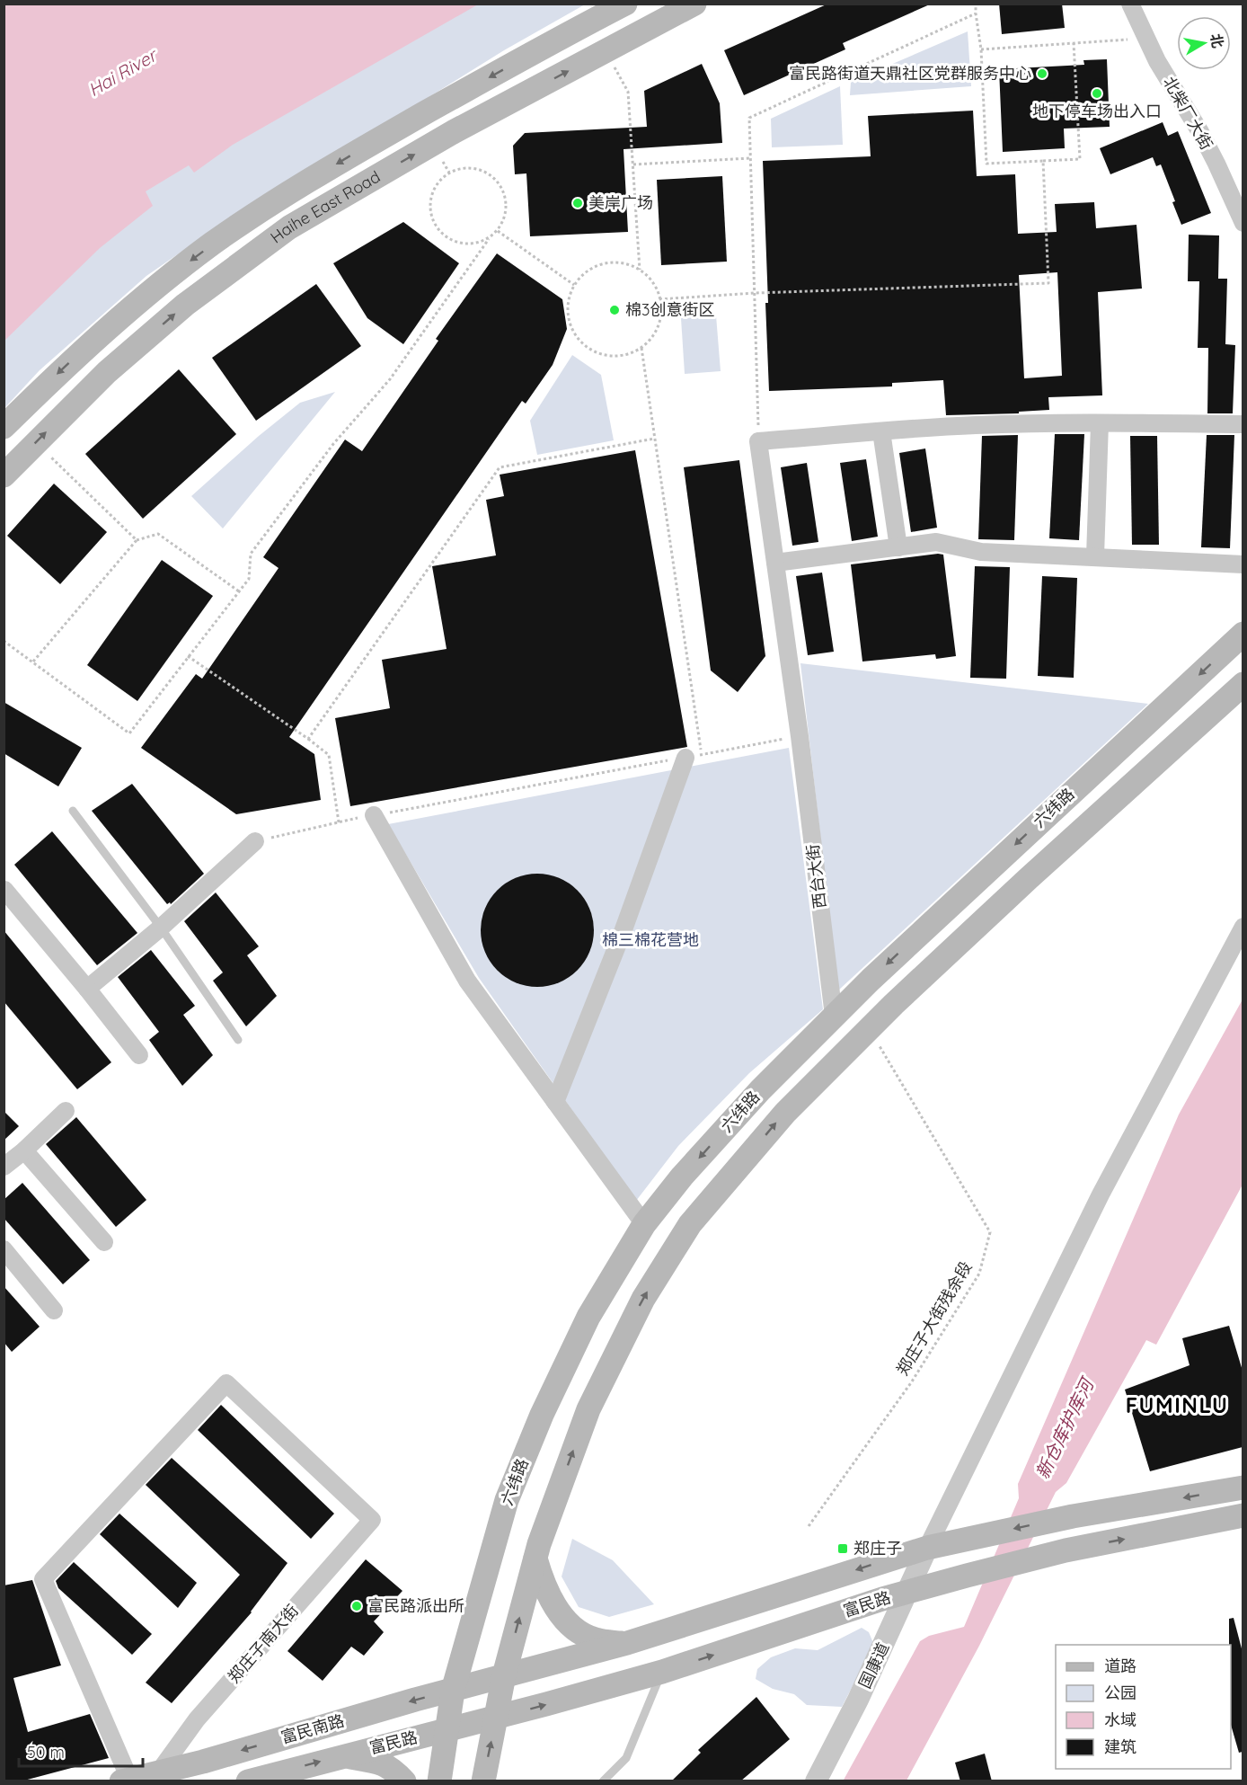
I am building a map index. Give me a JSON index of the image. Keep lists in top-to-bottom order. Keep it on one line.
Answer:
{"streets":{"main road":["Haihe East Road","六纬路","富民路","富民南路"],"street":["北柴厂大街","西台大街","郑庄子南大街","国康道"],"path":["郑庄子大街残余段"]},"crossings":[["六纬路","西台大街"],["六纬路","郑庄子大街残余段"],["六纬路","富民路"],["六纬路","富民南路"],["富民路","国康道"],["富民路","富民南路"],["郑庄子南大街","富民南路"]],"districts":["FUMINLU"],"water":["Hai River","新仓库护库河"],"parks":["棉三棉花营地"],"places":{"other":["富民路街道天鼎社区党群服务中心","地下停车场出入口","美岸广场","棉3创意街区","富民路派出所"],"transit":["郑庄子"]},"legend":["道路","公园","水域","建筑"],"scale_bar":"50 m","north":"right"}
